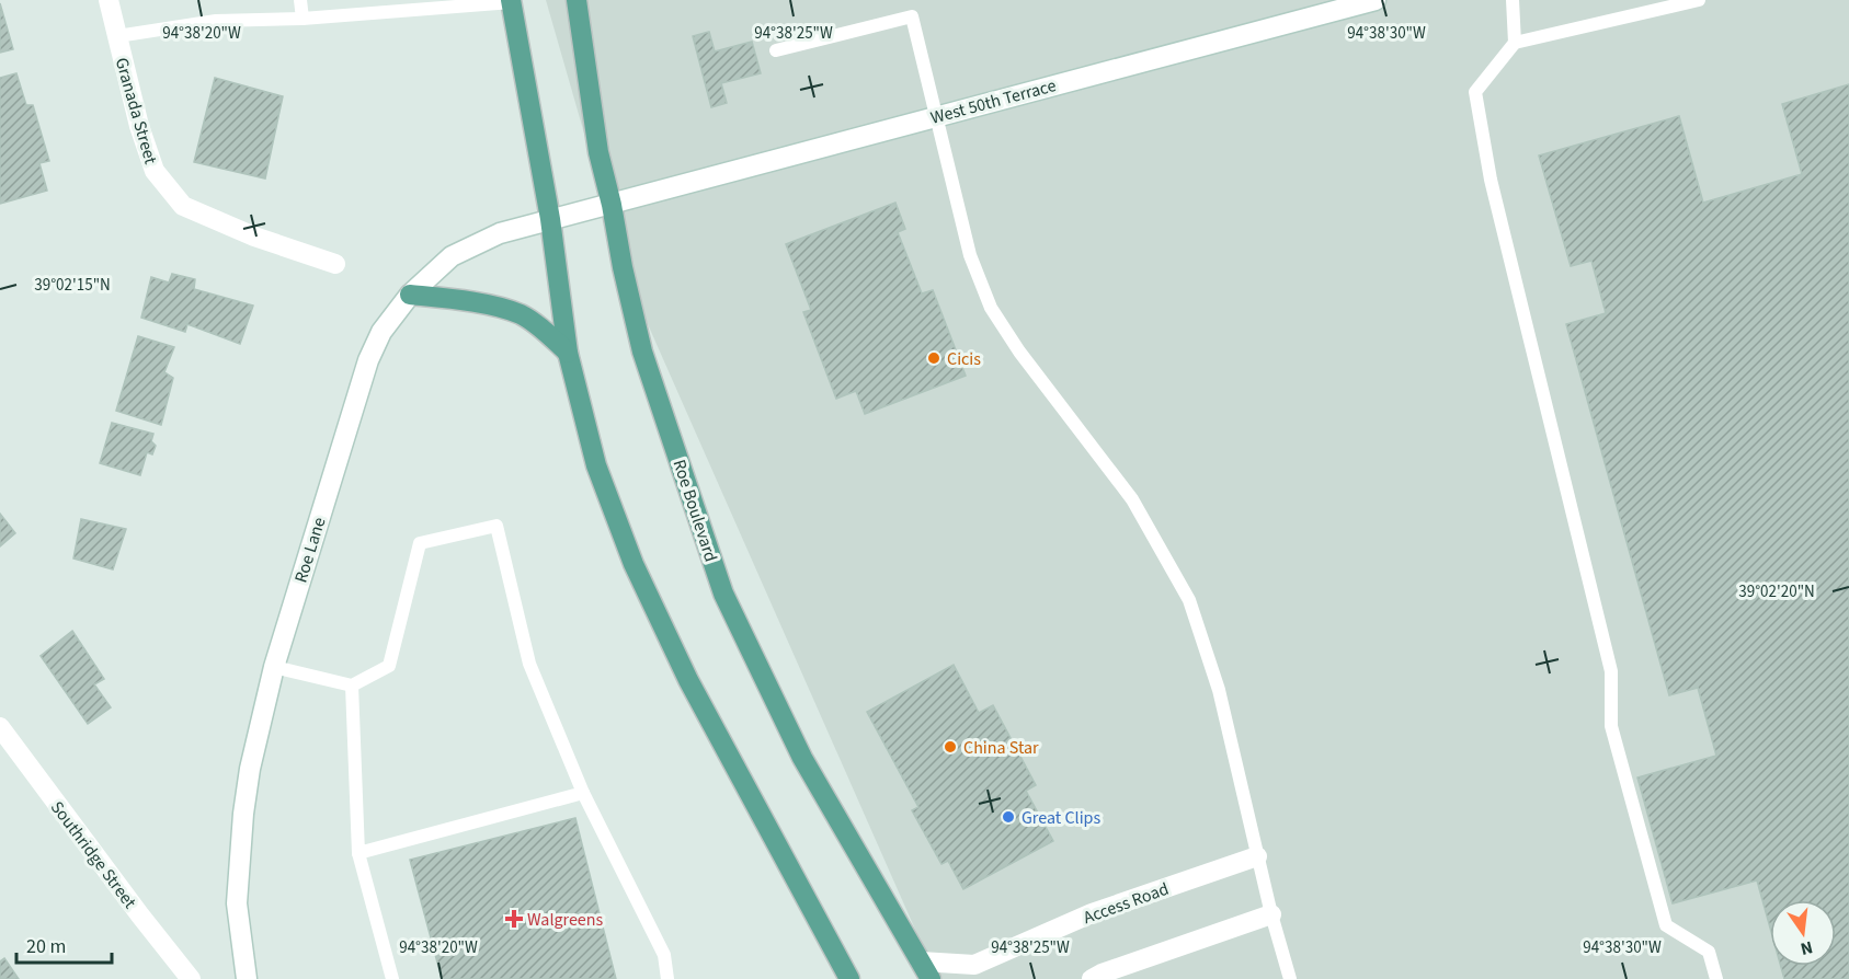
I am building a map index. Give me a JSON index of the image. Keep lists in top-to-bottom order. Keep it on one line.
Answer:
{"streets":{"main road":["Roe Boulevard"],"street":["West 50th Terrace","Granada Street","Roe Lane","Southridge Street","Access Road"]},"crossings":[["West 50th Terrace","Roe Boulevard"],["West 50th Terrace","Roe Lane"],["Roe Boulevard","Access Road"]],"places":{"other":["Cicis","China Star","Great Clips"],"health":["Walgreens"]},"scale_bar":"20 m","north":"bottom","coordinates":["94°38'20\"W","94°38'25\"W","94°38'30\"W","39°02'15\"N","39°02'20\"N"]}
